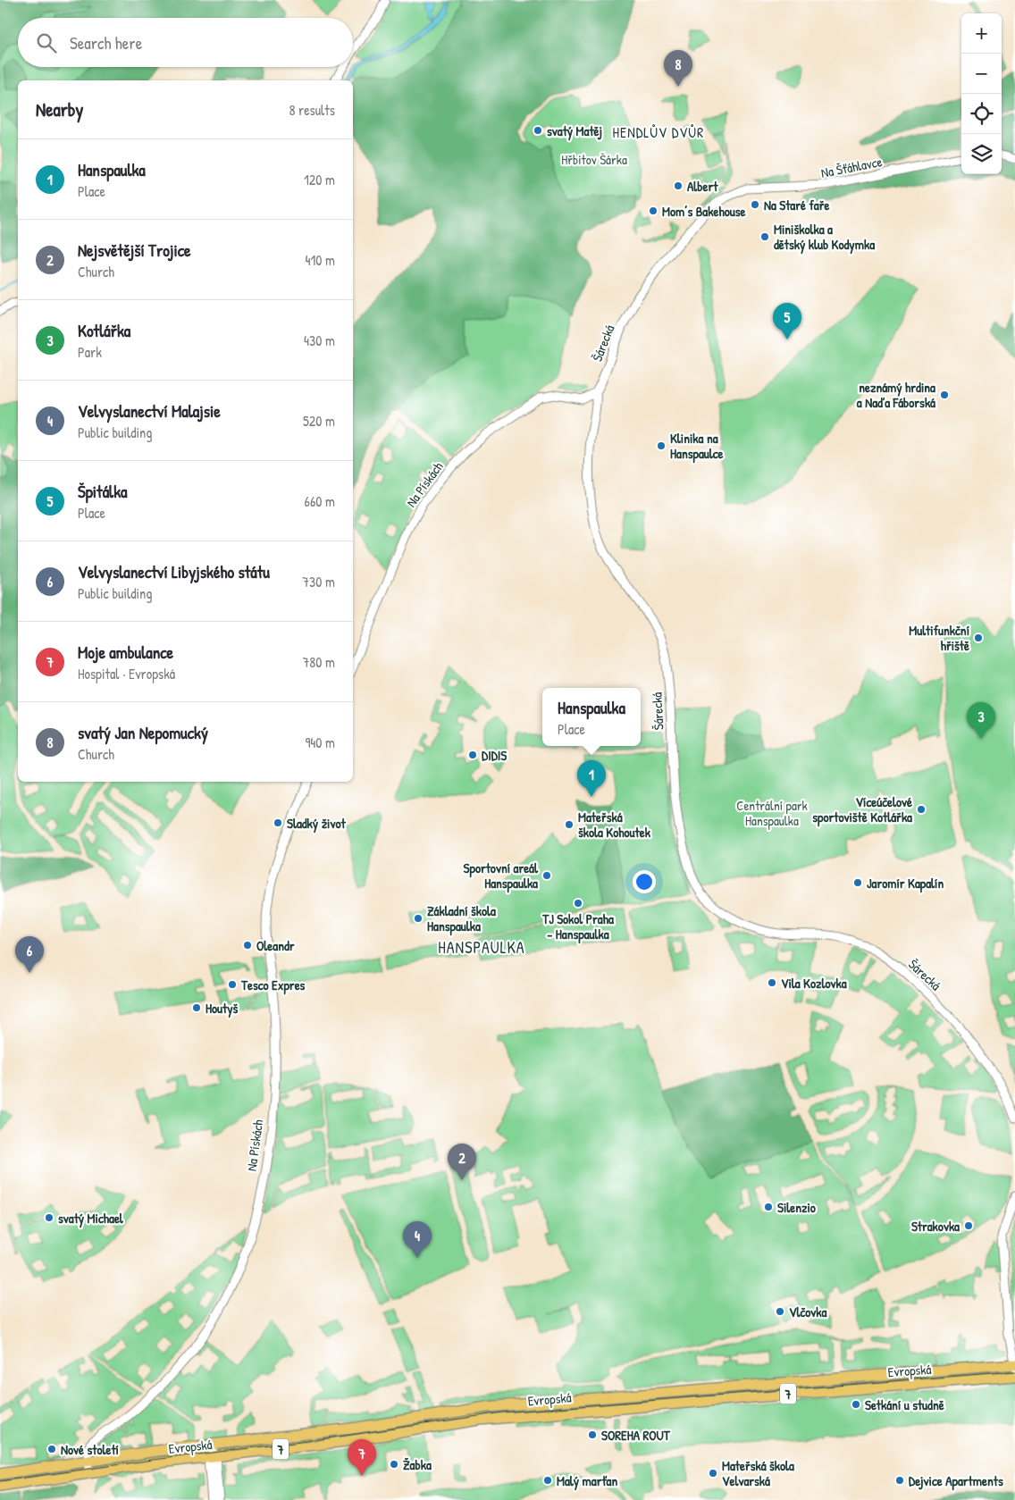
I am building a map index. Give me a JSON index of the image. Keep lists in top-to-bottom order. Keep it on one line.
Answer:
{"streets":{"main road":["Evropská","7"],"street":["Na Šťáhlavce","Šárecká","Na Pískách"]},"crossings":[["Na Šťáhlavce","Šárecká"],["Šárecká","Na Pískách"],["Na Pískách","Evropská"]],"districts":["HENDLŮV DVŮR","HANSPAULKA"],"parks":["Hřbitov Šárka","Centrální park Hanspaulka"],"places":["svatý Matěj","Albert","Na Staré faře","Mom’s Bakehouse","Miniškolka a dětský klub Kodymka","neznámý hrdina a Naďa Fáborská","Klinika na Hanspaulce","Multifunkční hřiště","DIDIS","Víceúčelové sportoviště Kotlářka","Sladký život","Mateřská škola Kohoutek","Sportovní areál Hanspaulka","Jaromír Kapalín","TJ Sokol Praha - Hanspaulka","Základní škola Hanspaulka","Oleandr","Vila Kozlovka","Tesco Expres","Houtyš","Silenzio","svatý Michael","Strakovka","Vlčovka","Setkání u studně","SOREHA ROUT","Nové století","Žabka","Mateřská škola Velvarská","Malý marťan","Dejvice Apartments"],"page":{"map_buttons":["+","−"],"search":"Search here","pins":["8","5","3","1","6","2","4","7"],"heading":["Nearby","8 results"],"list":[{"mark":"1","name":"Hanspaulka","note":"Place","value":"120 m"},{"mark":"2","name":"Nejsvětější Trojice","note":"Church","value":"410 m"},{"mark":"3","name":"Kotlářka","note":"Park","value":"430 m"},{"mark":"4","name":"Velvyslanectví Malajsie","note":"Public building","value":"520 m"},{"mark":"5","name":"Špitálka","note":"Place","value":"660 m"},{"mark":"6","name":"Velvyslanectví Libyjského státu","note":"Public building","value":"730 m"},{"mark":"7","name":"Moje ambulance","note":"Hospital · Evropská","value":"780 m"},{"mark":"8","name":"svatý Jan Nepomucký","note":"Church","value":"940 m"}],"popup":["Hanspaulka","Place"]}}
